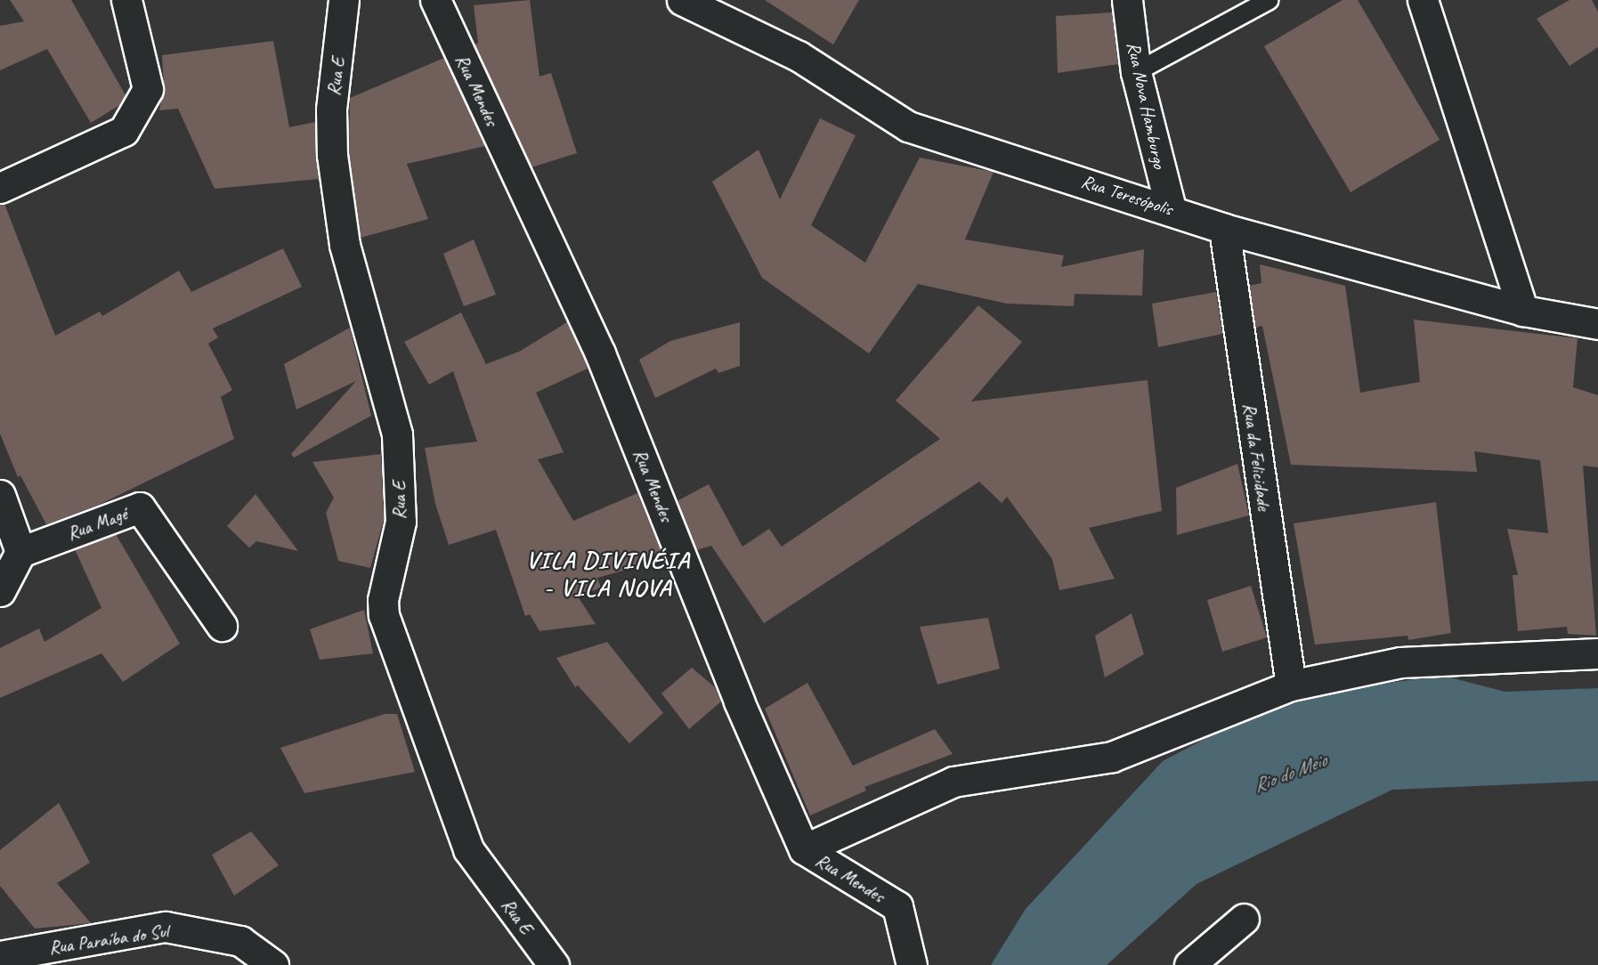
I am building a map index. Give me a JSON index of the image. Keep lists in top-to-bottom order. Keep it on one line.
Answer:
{"streets":{"street":["Rua E","Rua Mendes","Rua Nova Hamburgo","Rua Teresópolis","Rua da Felicidade","Rua Magé","Rua Paraíba do Sul"]},"crossings":[["Rua Nova Hamburgo","Rua Teresópolis"],["Rua Teresópolis","Rua da Felicidade"]],"districts":["VILA DIVINÉIA - VILA NOVA"],"water":["Rio do Meio"]}
